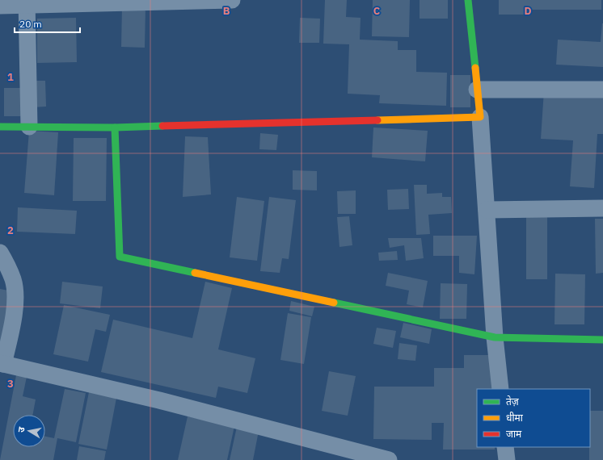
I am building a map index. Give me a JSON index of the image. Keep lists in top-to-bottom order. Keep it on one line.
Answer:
{"legend":["तेज़","धीमा","जाम"],"scale_bar":"20 m","north":"left","grid":{"columns":["B","C","D"],"rows":["1","2","3"]}}
